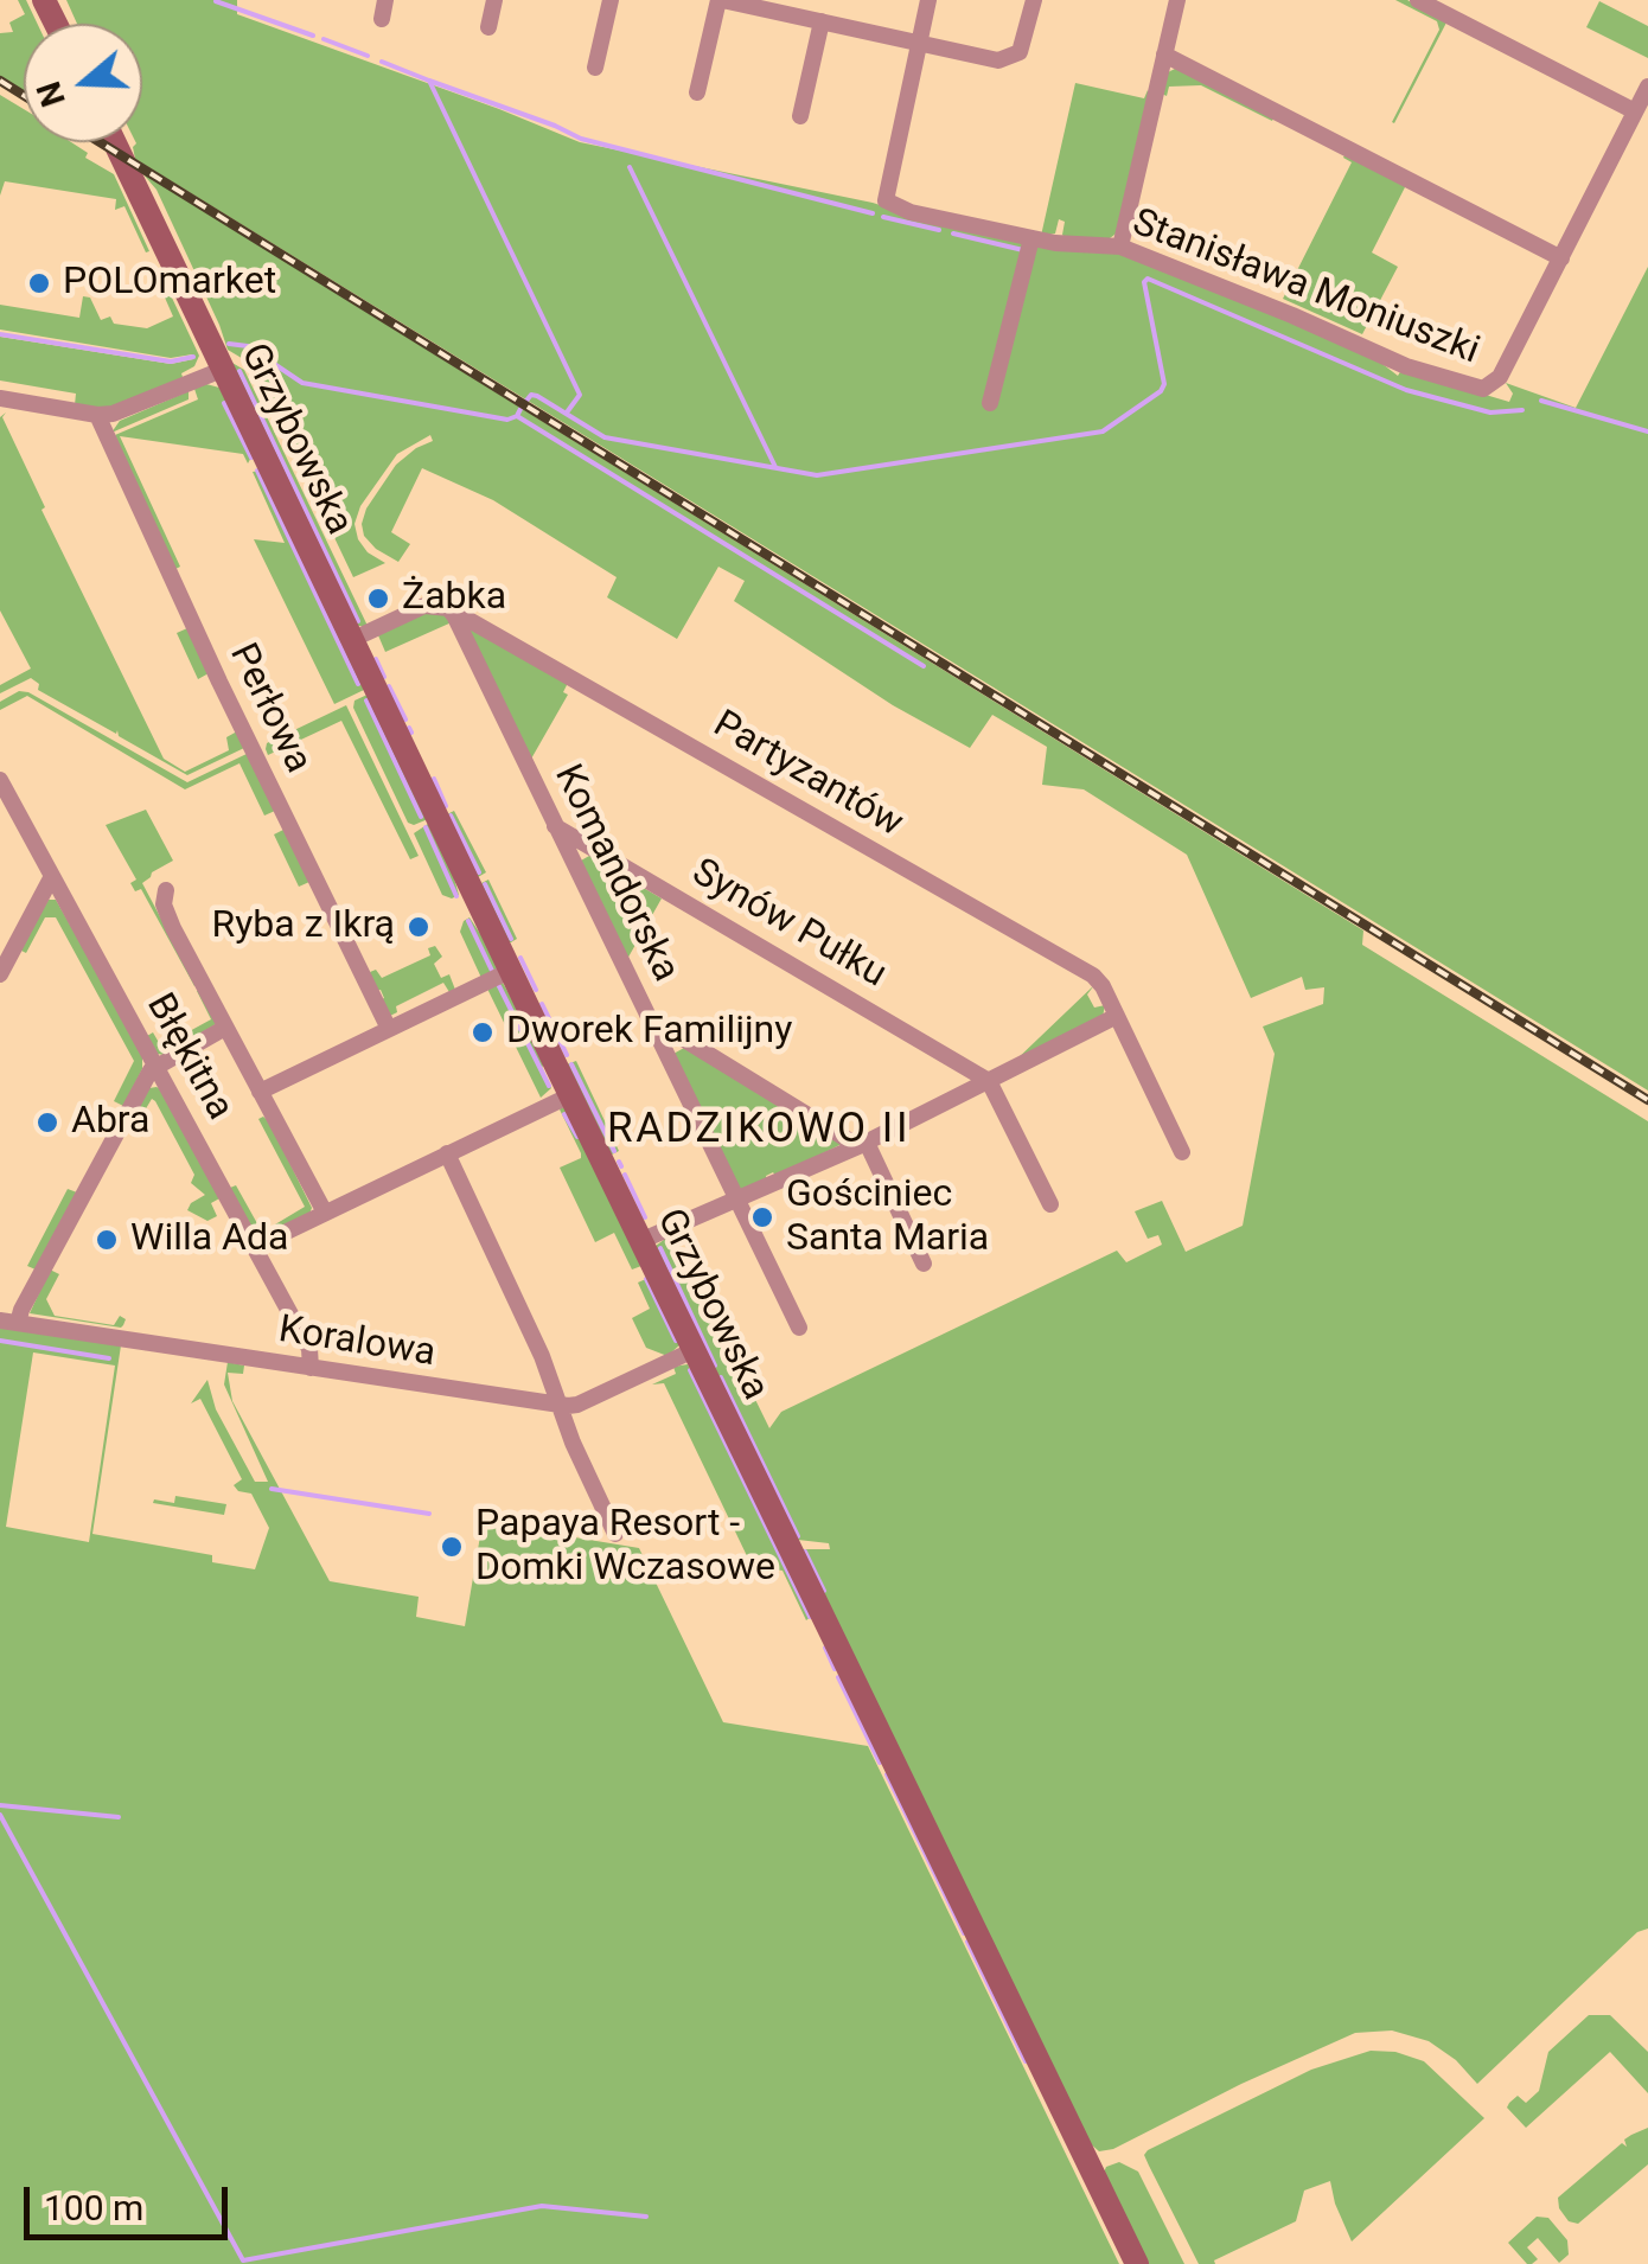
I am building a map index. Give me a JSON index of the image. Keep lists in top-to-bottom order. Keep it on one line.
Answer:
{"streets":{"street":["Stanisława Moniuszki","Grzybowska","Perłowa","Partyzantów","Komandorska","Synów Pułku","Błękitna","Koralowa"]},"crossings":[["Grzybowska","Koralowa"],["Partyzantów","Komandorska"],["Komandorska","Synów Pułku"],["Błękitna","Koralowa"]],"districts":["RADZIKOWO II"],"places":["POLOmarket","Żabka","Ryba z Ikrą","Dworek Familijny","Abra","Gościniec Santa Maria","Willa Ada","Papaya Resort - Domki Wczasowe"],"scale_bar":"100 m","north":"left"}
